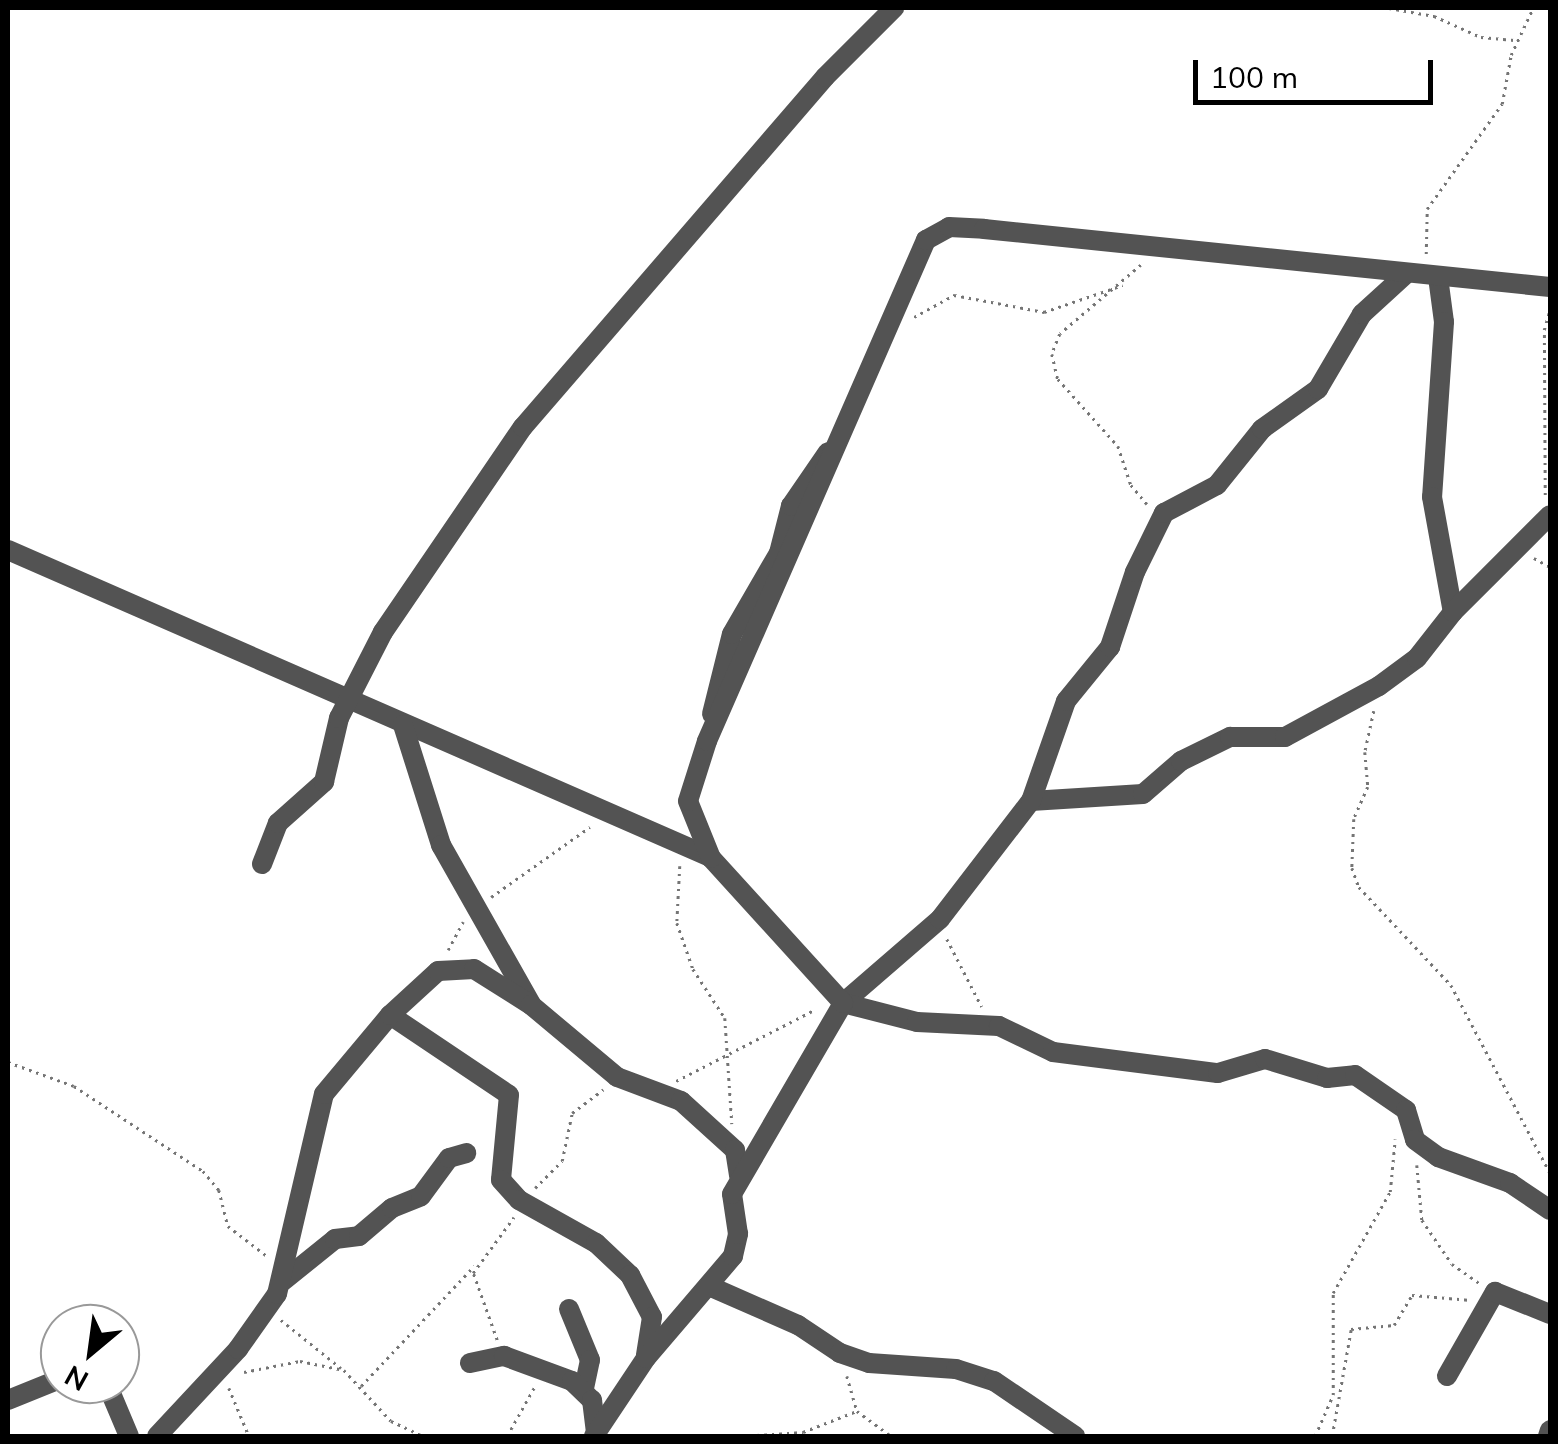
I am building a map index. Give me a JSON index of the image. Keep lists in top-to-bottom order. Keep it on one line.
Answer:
{"scale_bar":"100 m","north":"bottom left"}
